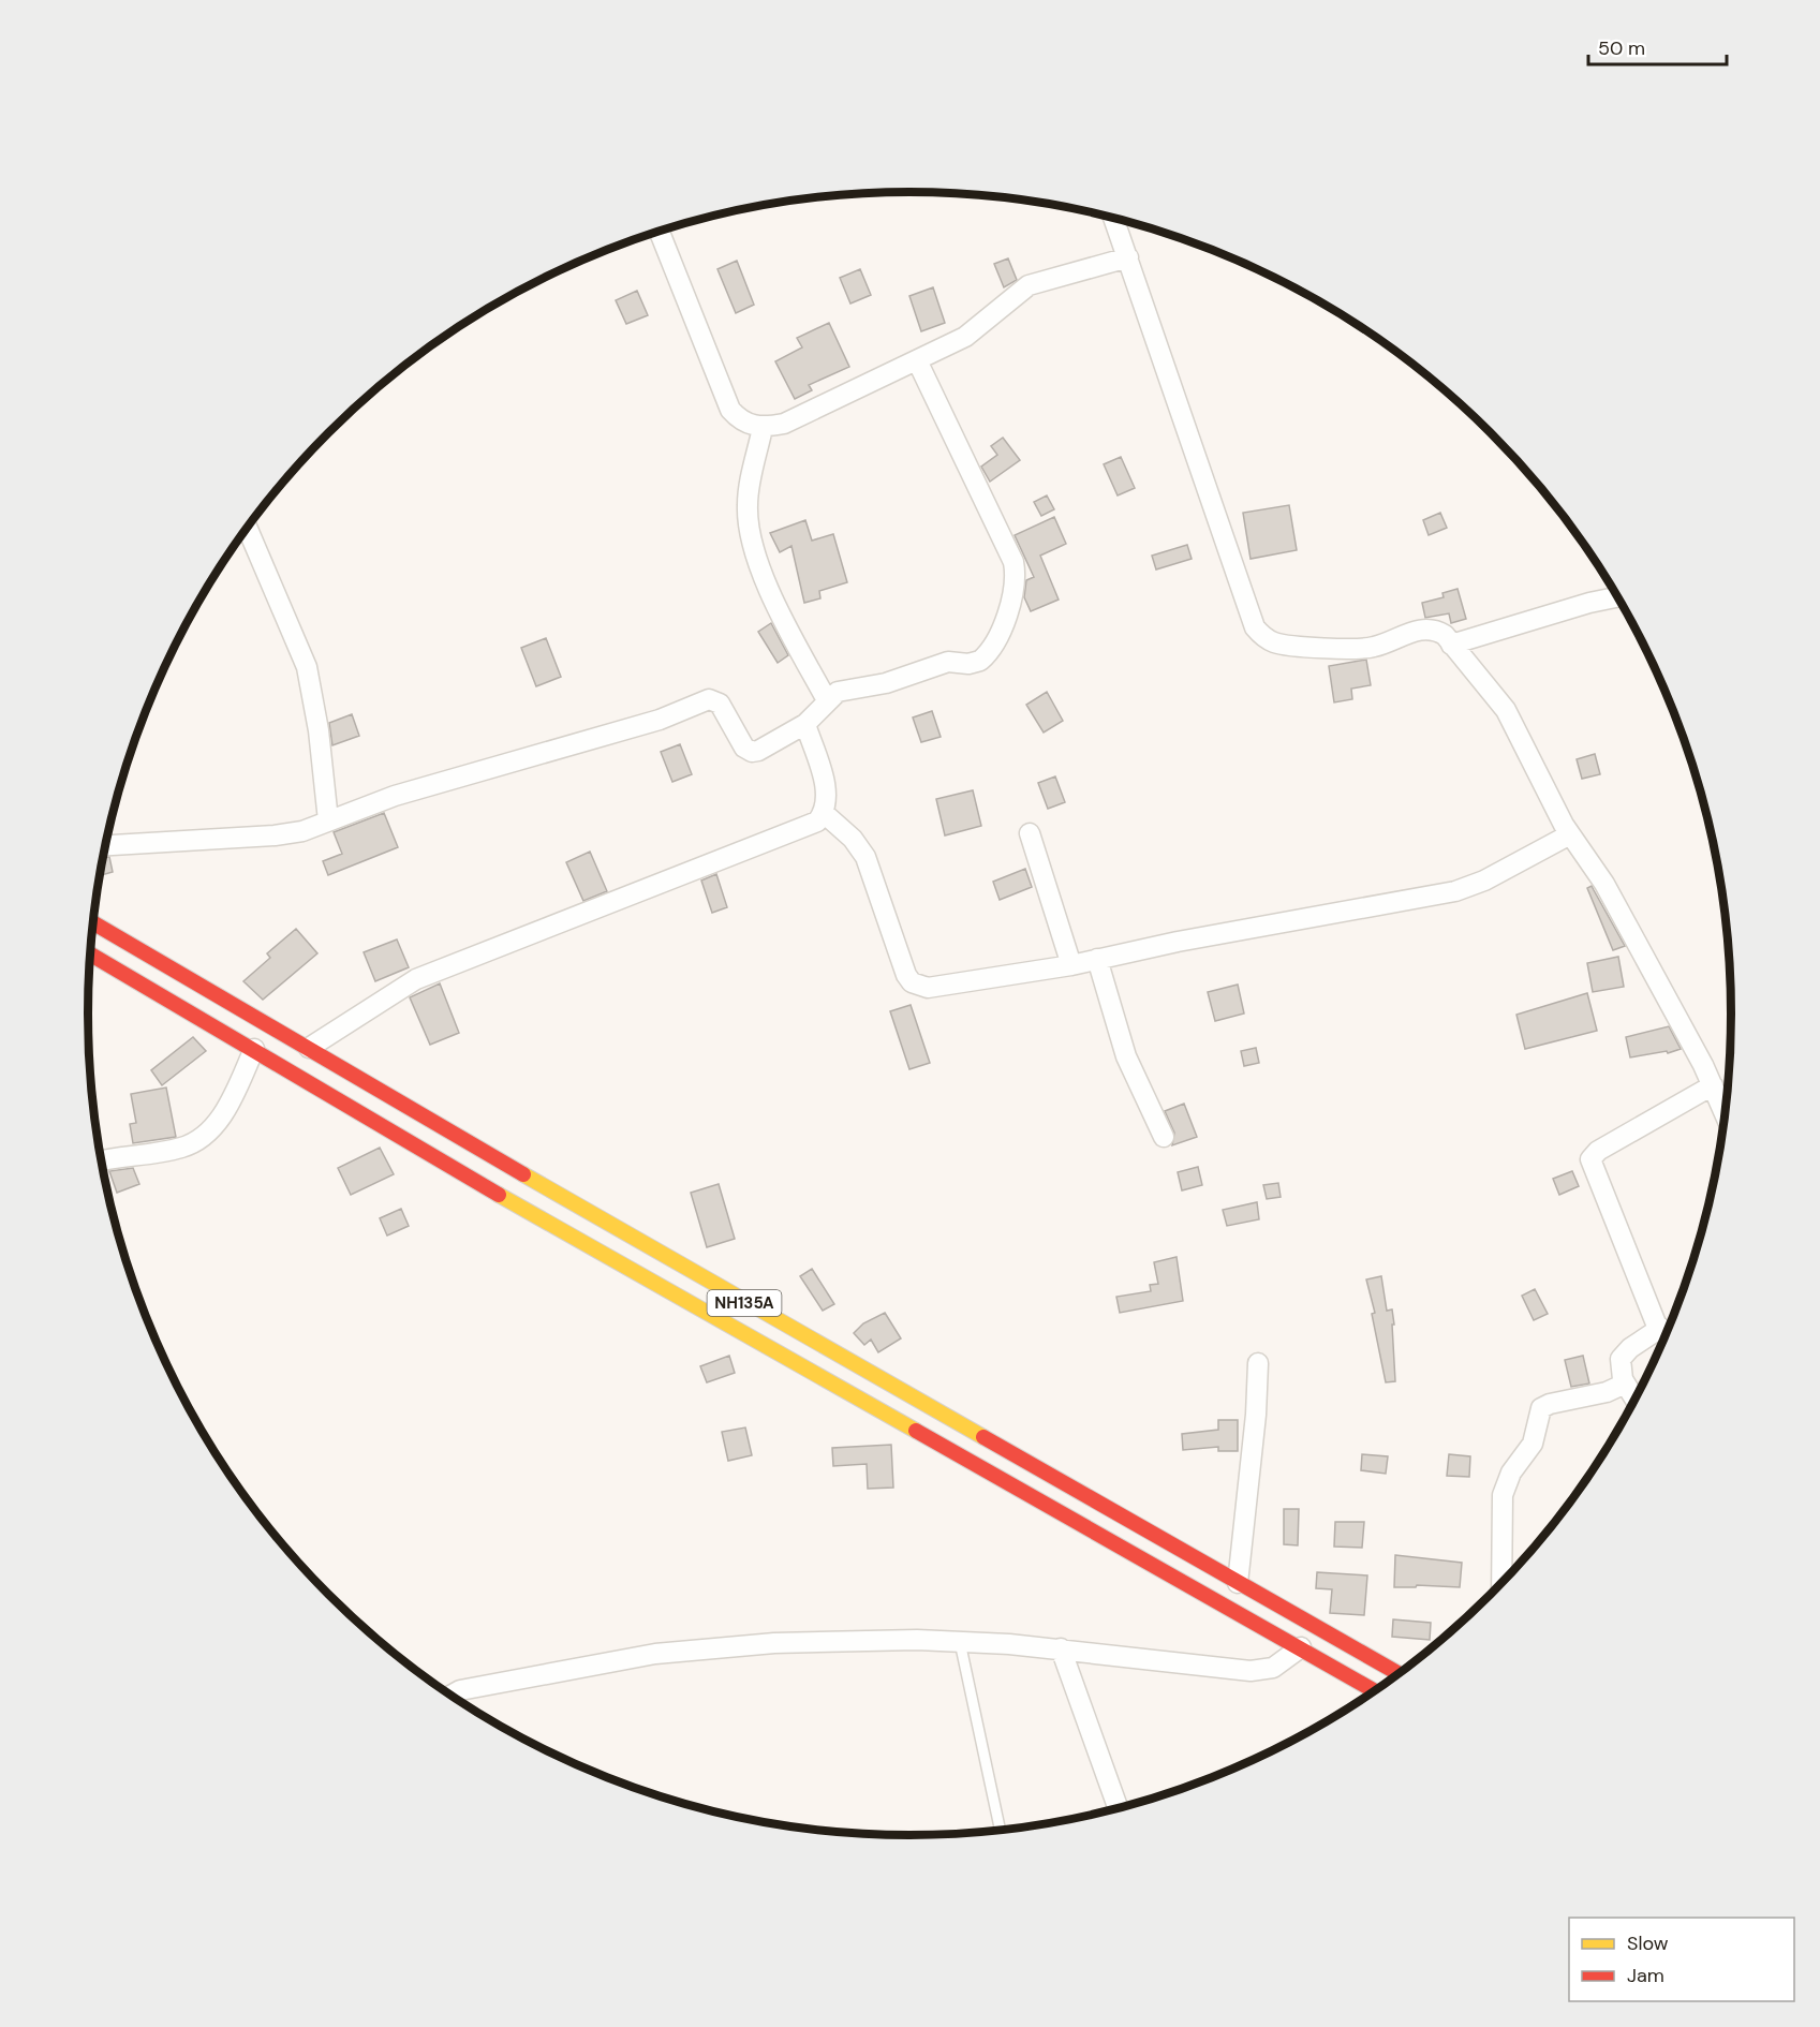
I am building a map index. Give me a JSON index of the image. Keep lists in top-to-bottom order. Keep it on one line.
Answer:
{"streets":{"highway":["NH135A"]},"legend":["Slow","Jam"],"scale_bar":"50 m"}
